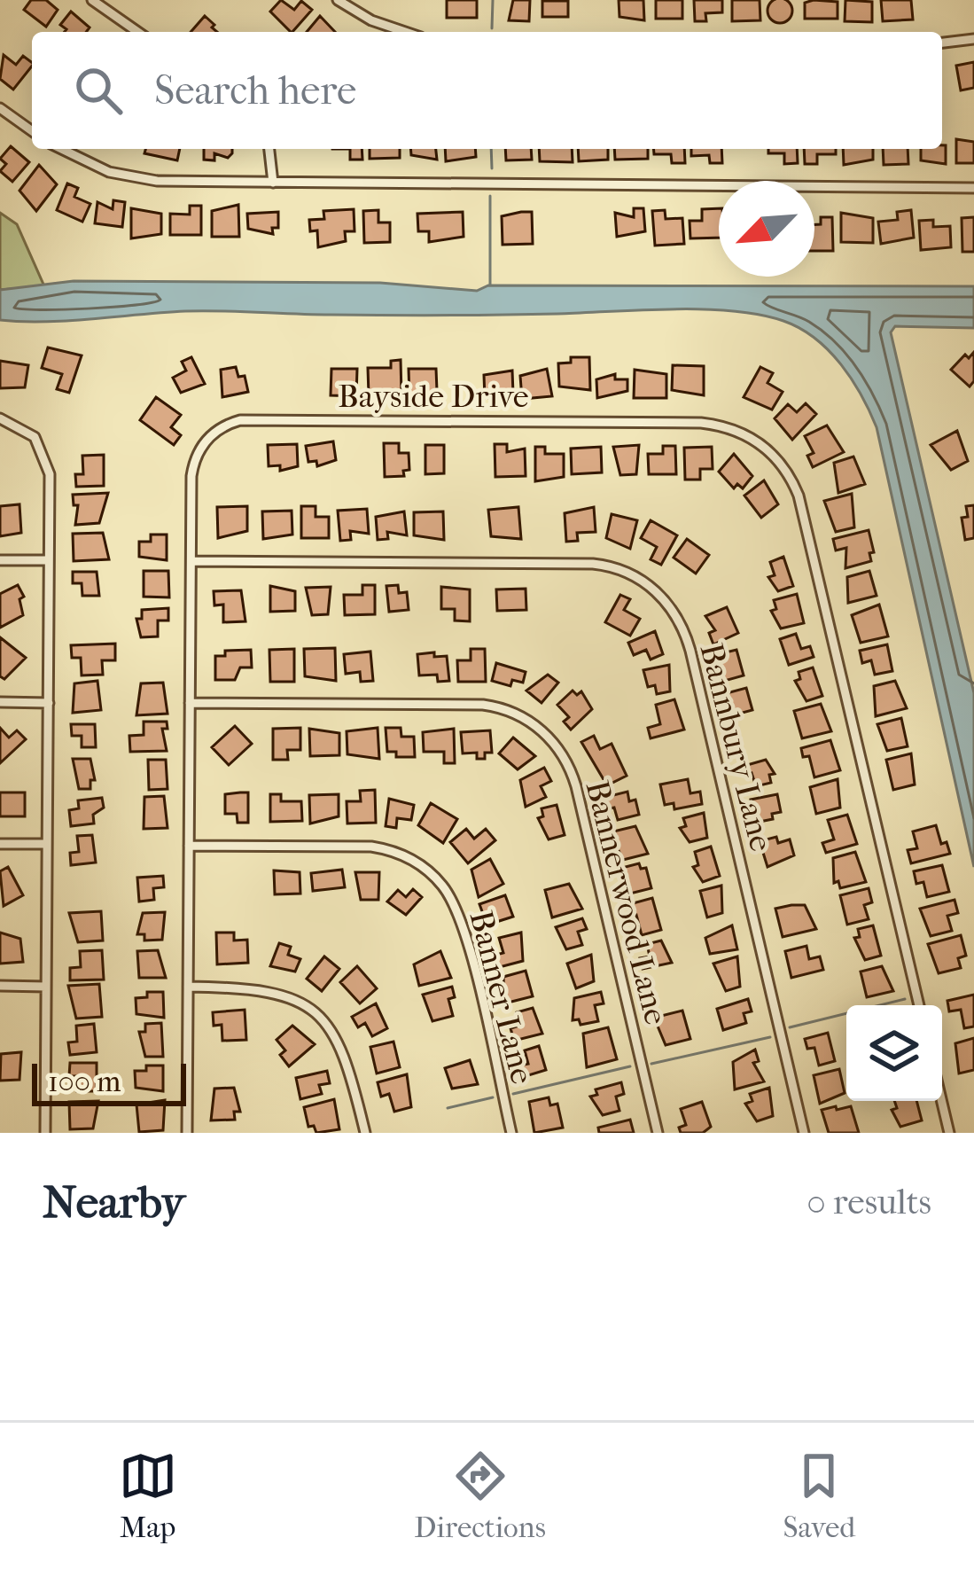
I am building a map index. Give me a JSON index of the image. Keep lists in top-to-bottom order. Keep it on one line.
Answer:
{"streets":{"street":["Bayside Drive","Bannbury Lane","Bannerwood Lane","Banner Lane"]},"crossings":[["Bayside Drive","Bannbury Lane"],["Bayside Drive","Bannerwood Lane"],["Bayside Drive","Banner Lane"]],"scale_bar":"100 m","north":"bottom left","page":{"search":"Search here","scale":"100 m","heading":["Nearby","0 results"],"nav":["Map","Directions","Saved"]}}
